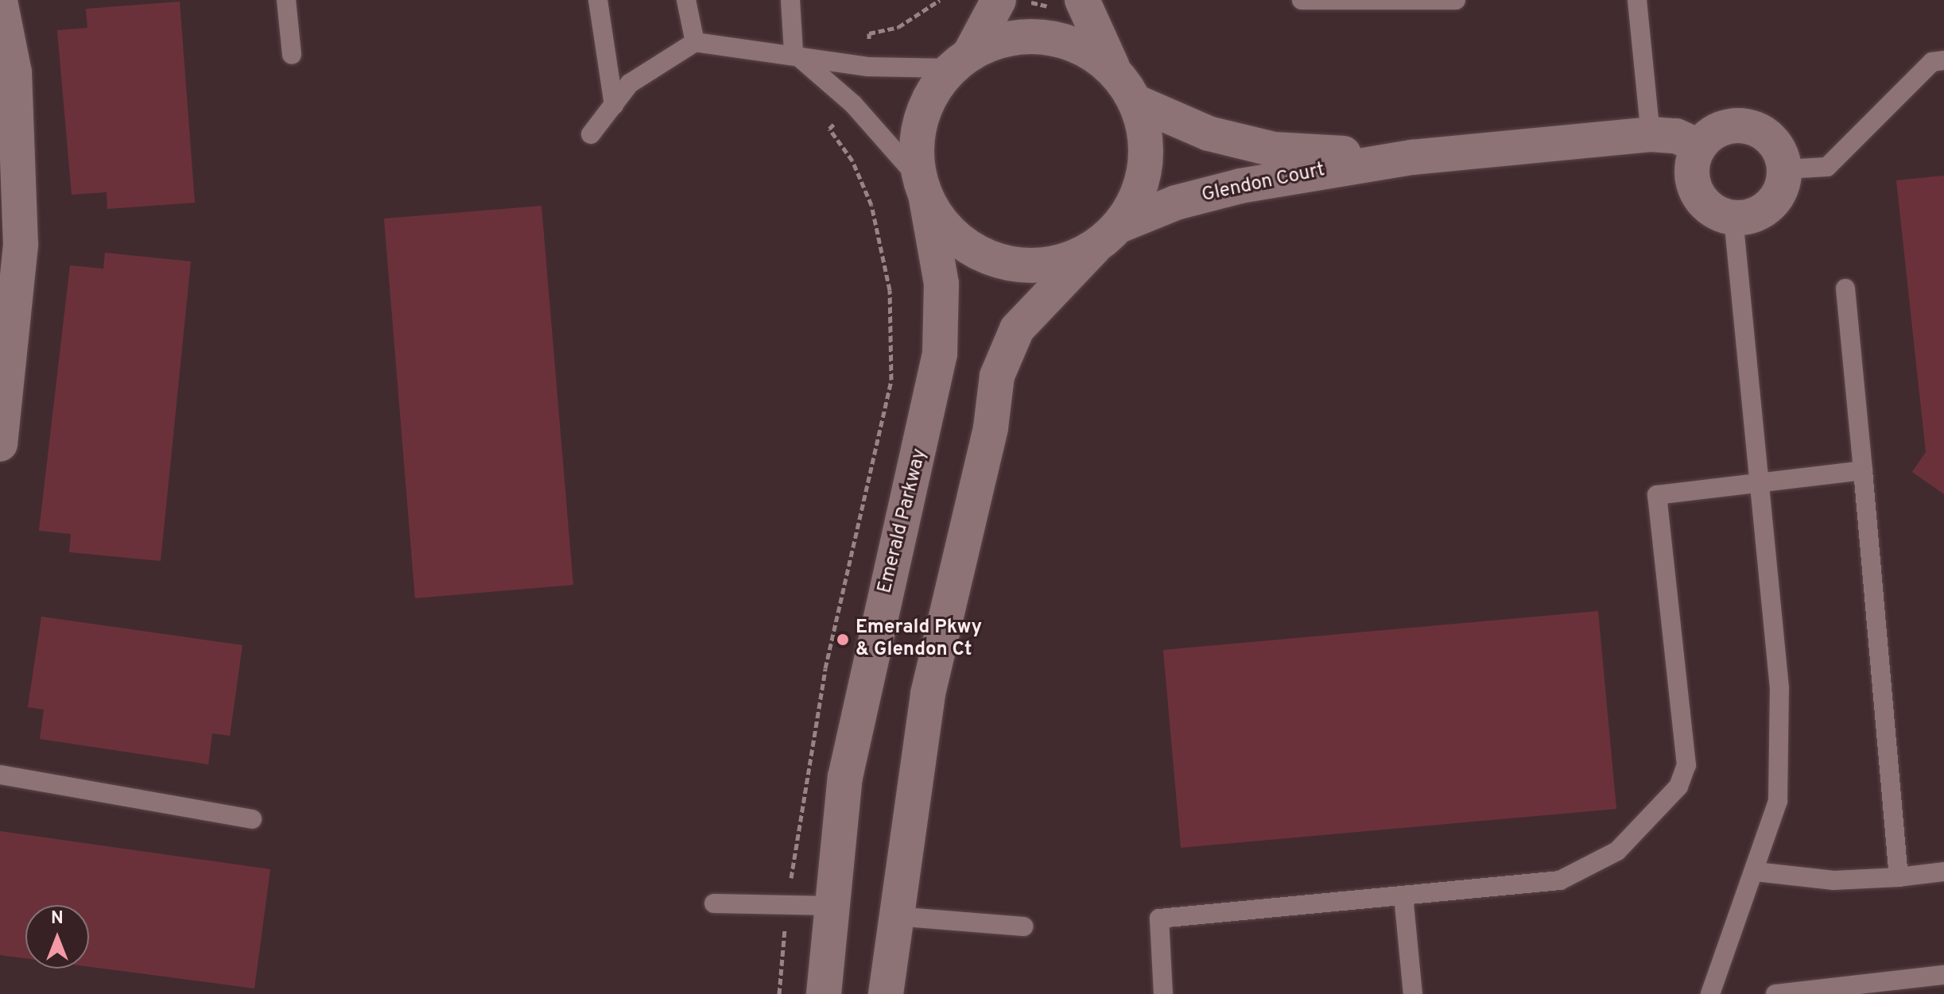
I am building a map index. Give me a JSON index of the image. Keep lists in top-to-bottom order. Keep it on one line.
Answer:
{"streets":{"main road":["Glendon Court","Emerald Parkway"]},"crossings":[["Glendon Court","Emerald Parkway"]],"places":["Emerald Pkwy & Glendon Ct"],"north":"top"}
